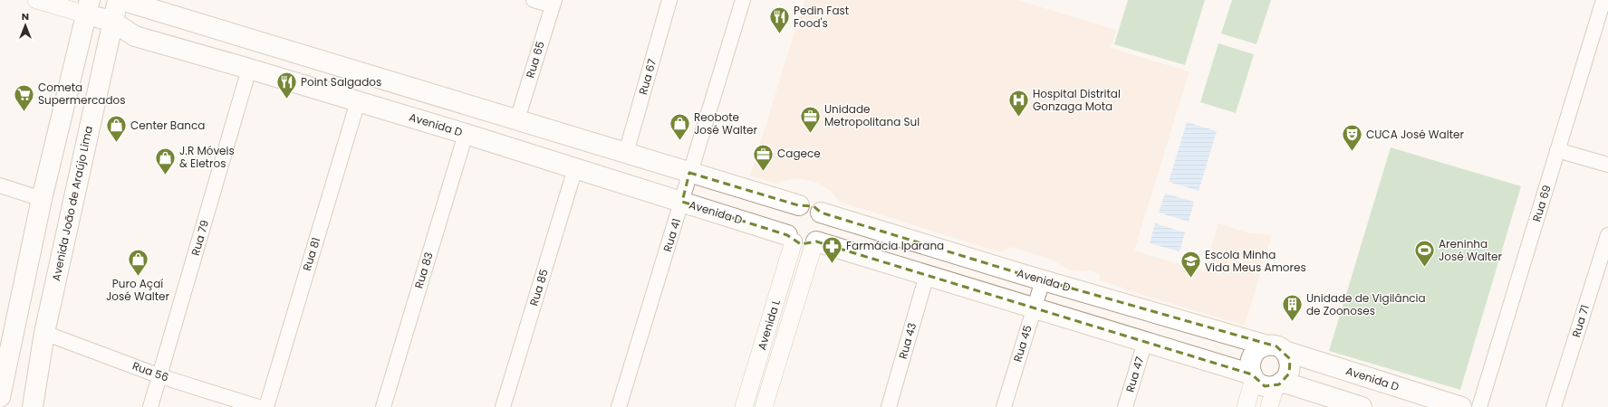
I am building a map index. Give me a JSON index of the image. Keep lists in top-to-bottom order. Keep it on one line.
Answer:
{"streets":{"main road":["Avenida D","Avenida João de Araújo Lima"],"street":["Rua 65","Rua 67","Rua 69","Rua 41","Rua 79","Rua 81","Rua 83","Rua 85","Rua 71","Avenida L","Rua 43","Rua 45","Rua 56","Rua 47"]},"crossings":[["Avenida D","Avenida João de Araújo Lima"],["Avenida D","Rua 41"],["Avenida D","Rua 79"],["Avenida D","Rua 81"],["Avenida D","Rua 83"],["Avenida D","Rua 85"],["Avenida D","Avenida L"],["Avenida D","Rua 45"],["Avenida João de Araújo Lima","Rua 56"],["Rua 79","Rua 56"]],"places":{"restaurant":["Pedin Fast Food's","Point Salgados"],"supermarket":["Cometa Supermercados"],"hospital":["Hospital Distrital Gonzaga Mota"],"office":["Unidade Metropolitana Sul","Cagece"],"shop":["Reobote José Walter","Center Banca","J.R Móveis & Eletros","Puro Açaí José Walter"],"theatre":["CUCA José Walter"],"pharmacy":["Farmácia Iparana"],"sports":["Areninha José Walter"],"school or university":["Escola Minha Vida Meus Amores"],"building":["Unidade de Vigilância de Zoonoses"]},"north":"top"}
